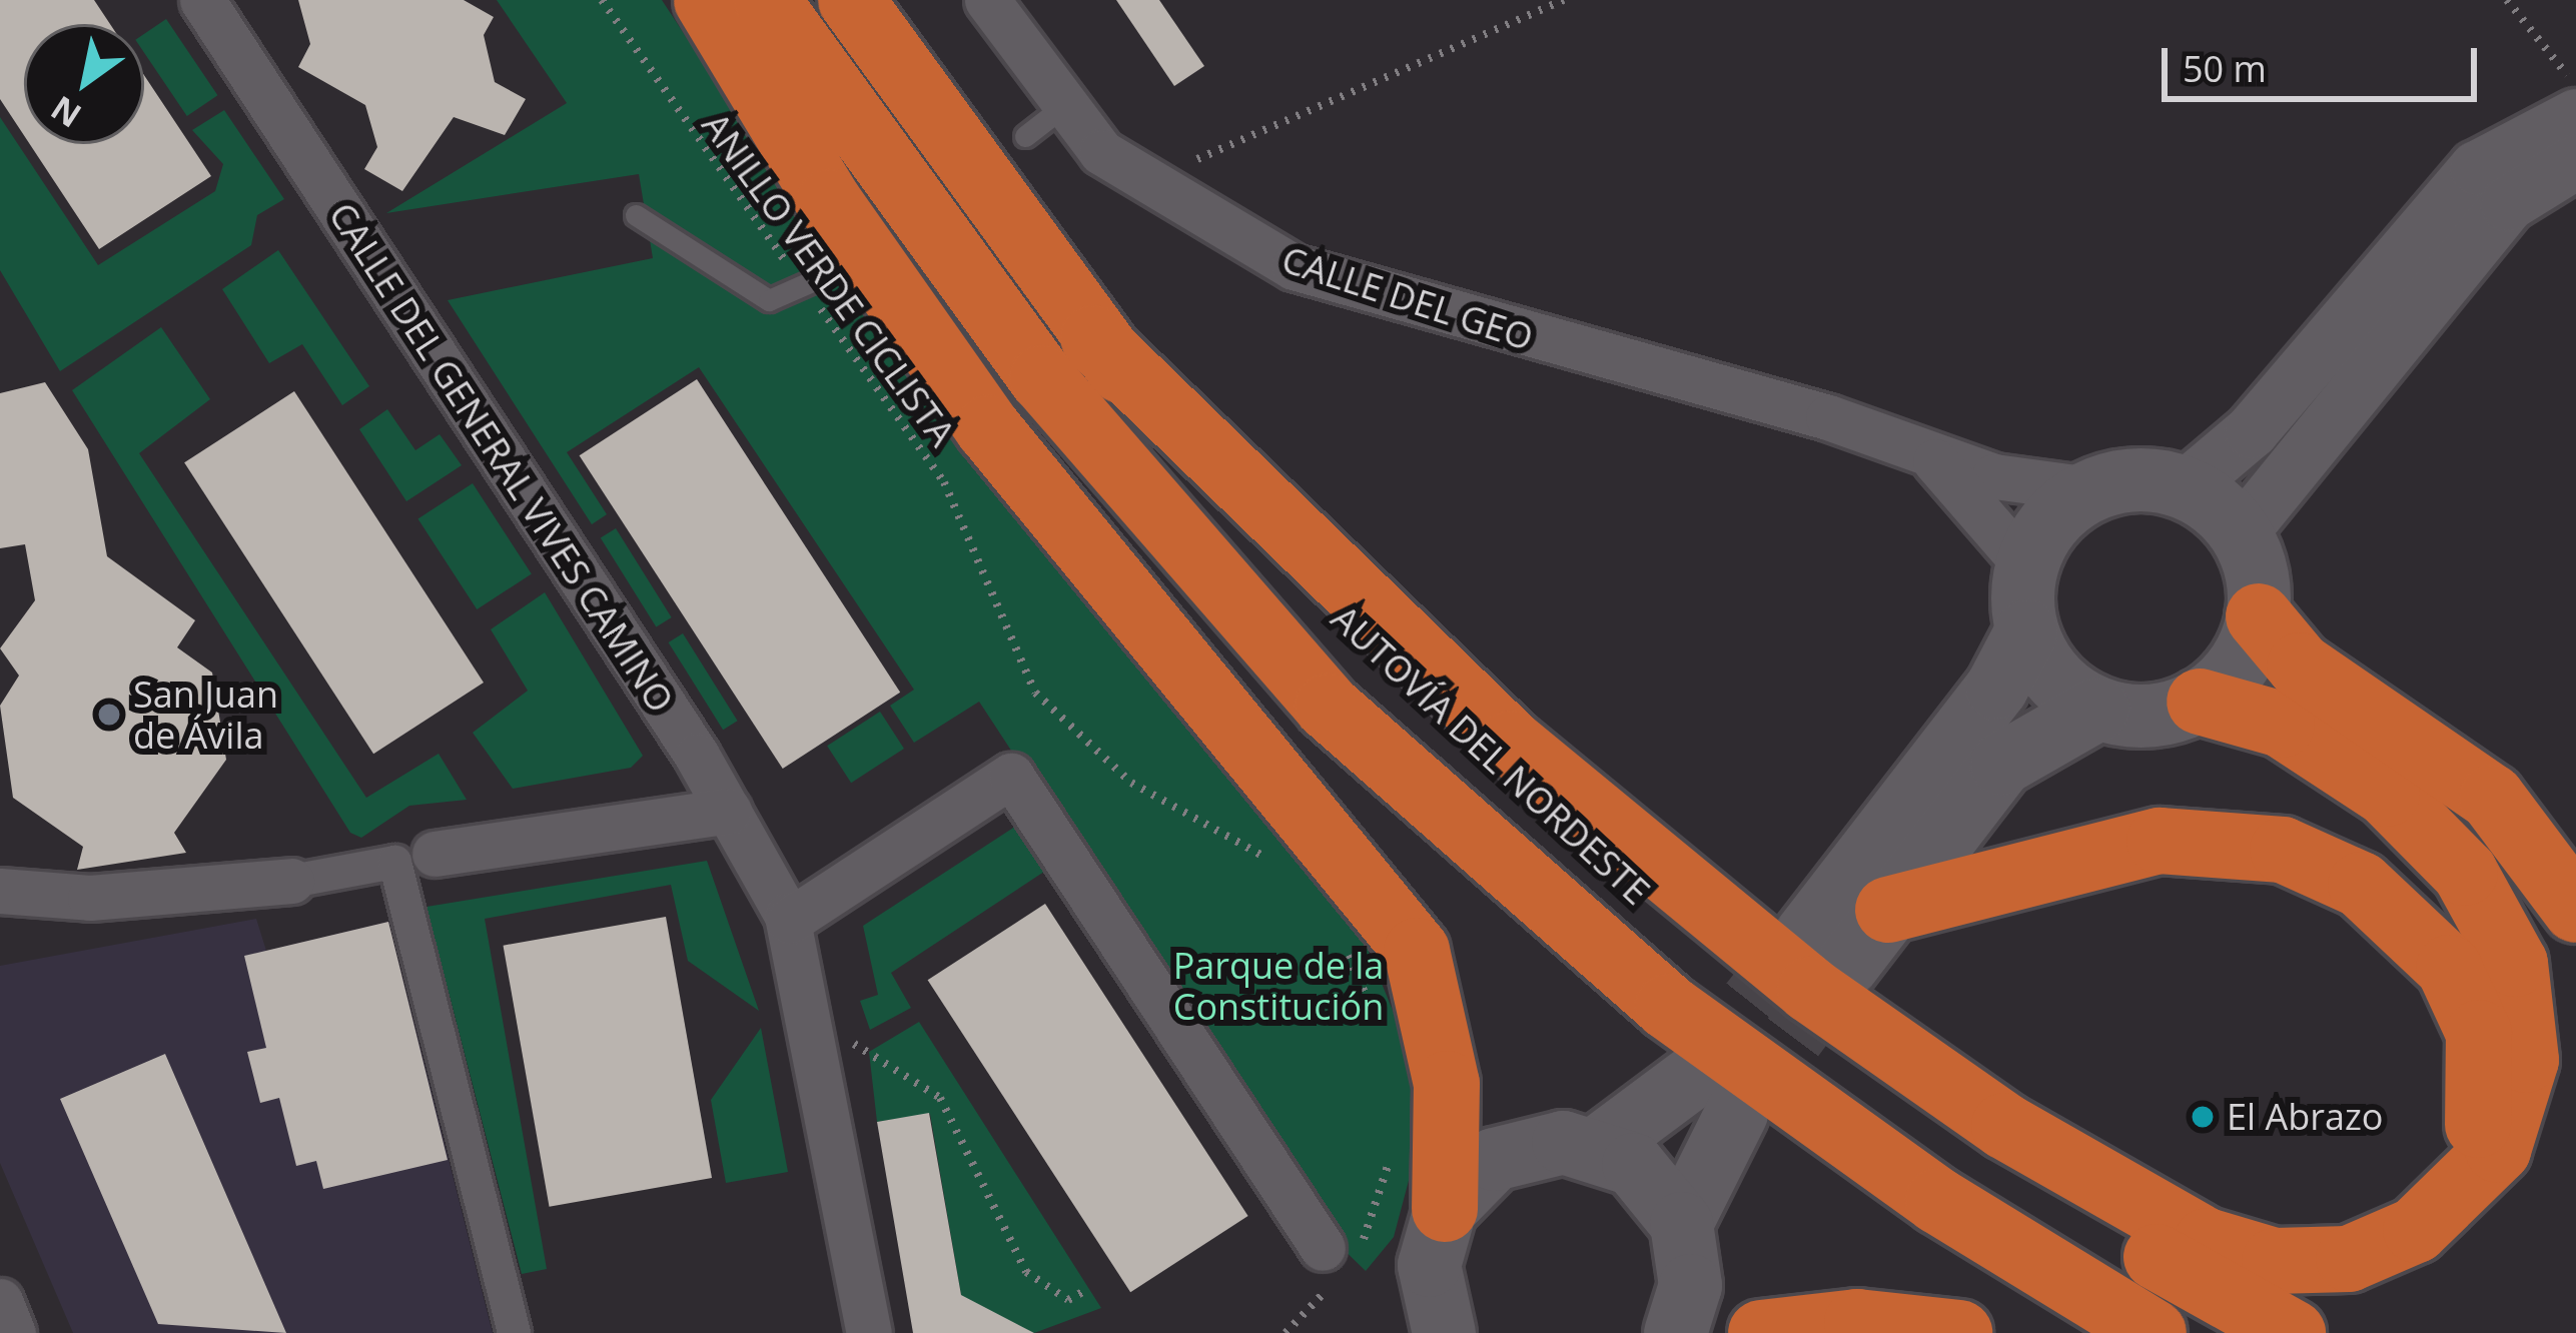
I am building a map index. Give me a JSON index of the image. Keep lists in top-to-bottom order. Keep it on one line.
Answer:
{"streets":{"highway":["AUTOVÍA DEL NORDESTE"],"street":["CALLE DEL GEO","CALLE DEL GENERAL VIVES CAMINO"],"path":["ANILLO VERDE CICLISTA"]},"parks":["Parque de la Constitución"],"places":["San Juan de Ávila","El Abrazo"],"scale_bar":"50 m","north":"bottom left"}
